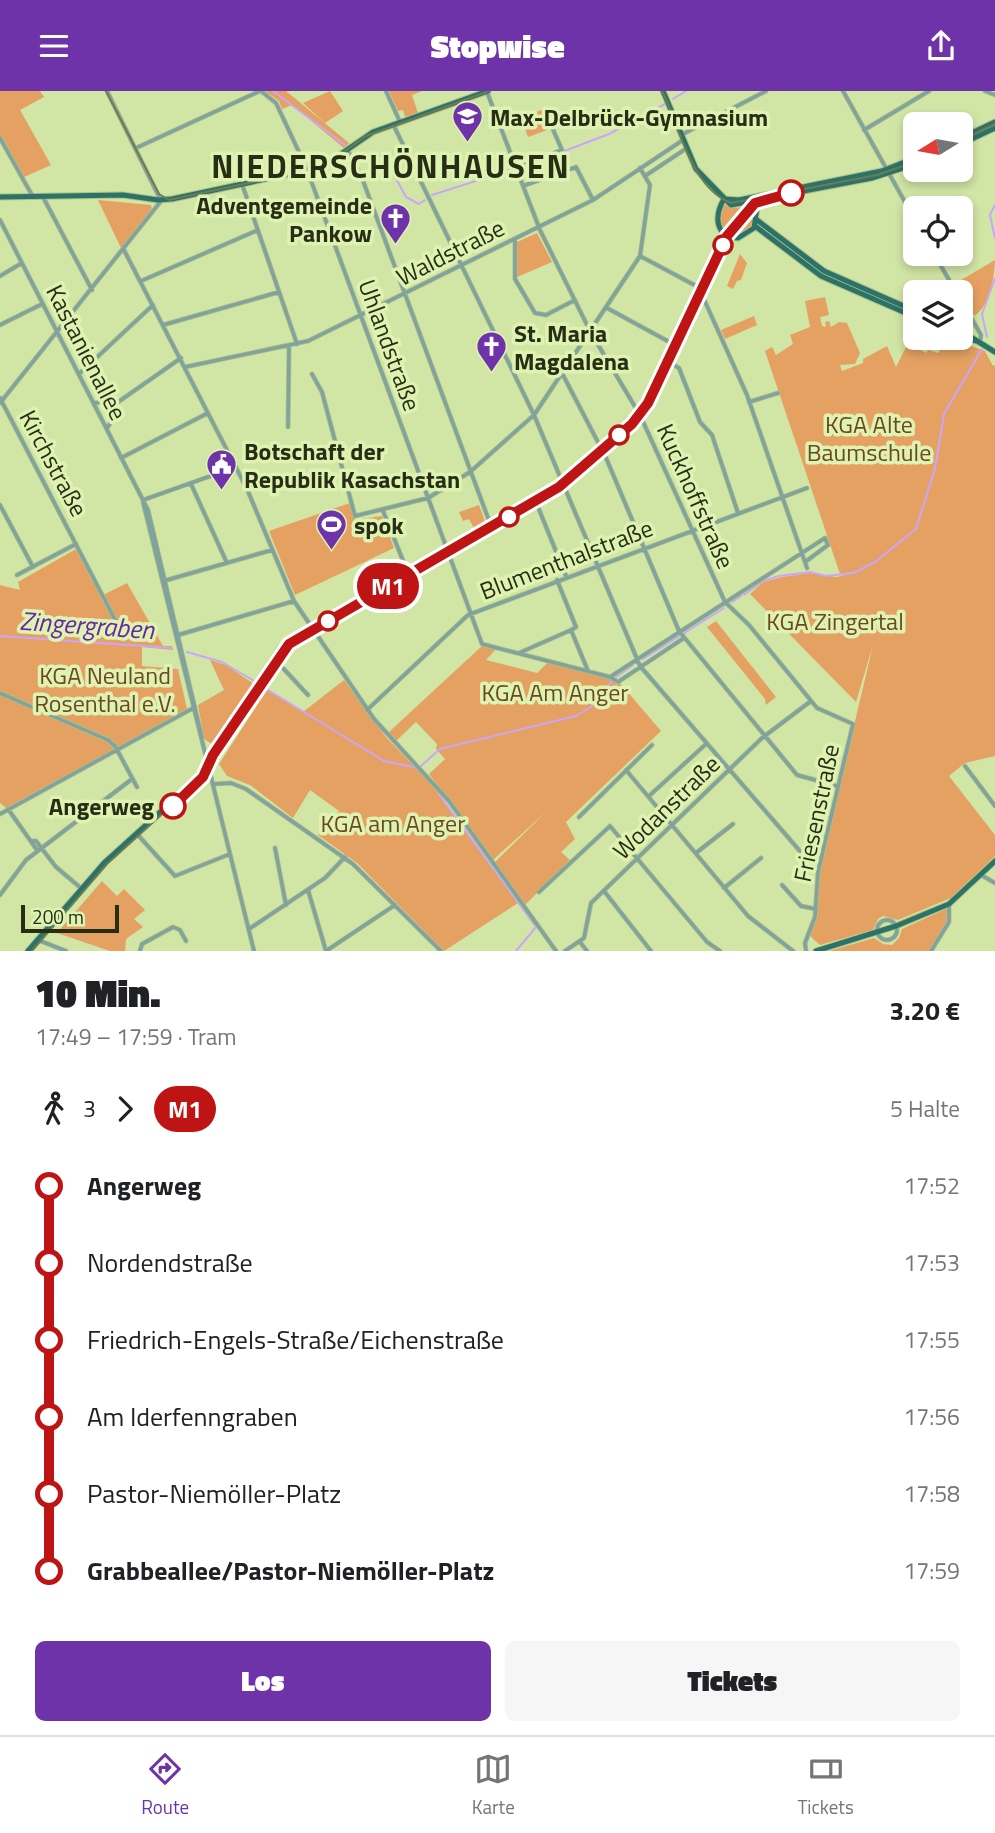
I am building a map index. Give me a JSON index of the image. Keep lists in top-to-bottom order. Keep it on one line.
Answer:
{"streets":{"street":["Waldstraße","Uhlandstraße","Kastanienallee","Kirchstraße","Kuckhoffstraße","Blumenthalstraße","Wodanstraße","Friesenstraße"]},"crossings":[["Waldstraße","Uhlandstraße"],["Waldstraße","Kuckhoffstraße"],["Uhlandstraße","Blumenthalstraße"],["Kuckhoffstraße","Blumenthalstraße"],["Kuckhoffstraße","Wodanstraße"],["Kuckhoffstraße","Friesenstraße"]],"districts":["NIEDERSCHÖNHAUSEN"],"water":["Zingergraben"],"parks":["KGA Alte Baumschule","KGA Zingertal","KGA Neuland Rosenthal e.V.","KGA Am Anger","KGA am Anger"],"places":{"school or university":["Max-Delbrück-Gymnasium"],"church":["Adventgemeinde Pankow","St. Maria Magdalena"],"public building":["Botschaft der Republik Kasachstan"],"sports":["spok"],"other":["Angerweg"]},"lines":["tram line M1"],"scale_bar":"200 m","north":"left","page":{"header":"Stopwise","on_map":"M1","scale":"200 m","heading":["10 Min.","17:49 – 17:59 · Tram","3.20 €"],"legs":["3","M1","5 Halte"],"list":[{"name":"Angerweg","value":"17:52"},{"name":"Nordendstraße","value":"17:53"},{"name":"Friedrich-Engels-Straße/Eichenstraße","value":"17:55"},{"name":"Am Iderfenngraben","value":"17:56"},{"name":"Pastor-Niemöller-Platz","value":"17:58"},{"name":"Grabbeallee/Pastor-Niemöller-Platz","value":"17:59"}],"buttons":["Los","Tickets"],"tabs":["Route","Karte","Tickets"]}}
